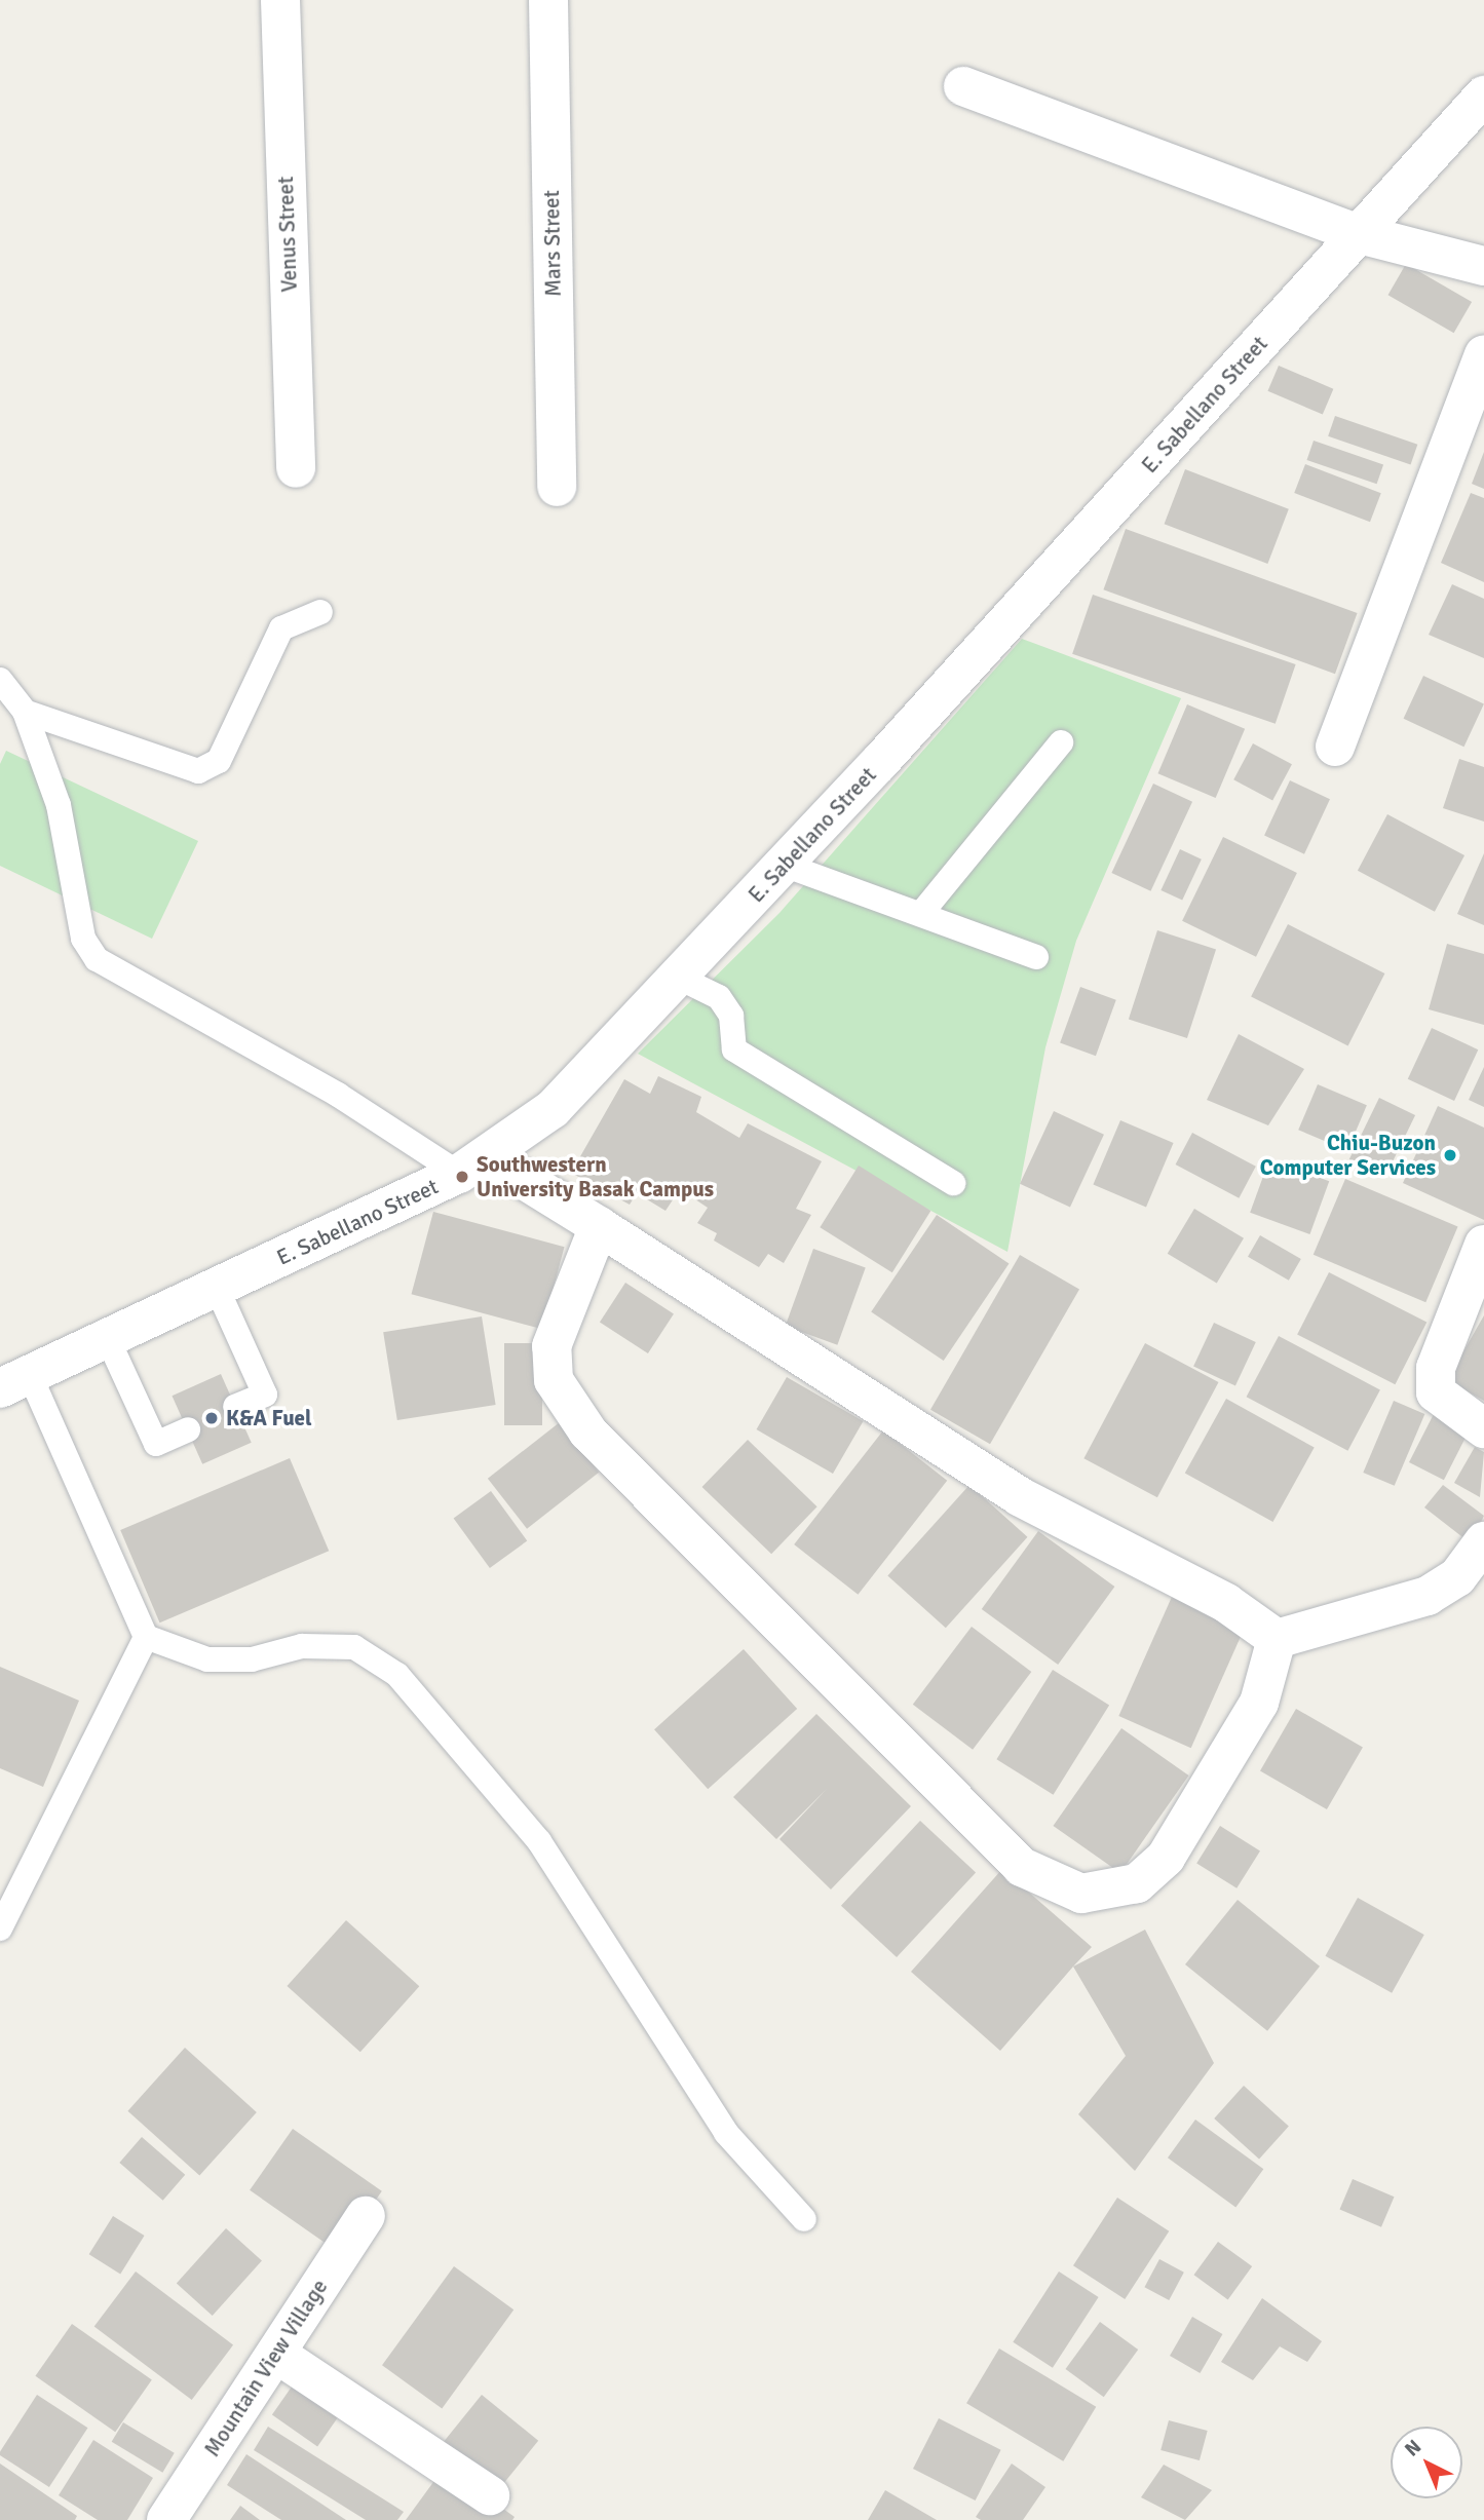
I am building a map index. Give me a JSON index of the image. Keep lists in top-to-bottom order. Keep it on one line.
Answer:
{"streets":{"street":["Venus Street","Mars Street","E. Sabellano Street","Mountain View Village"]},"places":["Chiu-Buzon Computer Services","Southwestern University Basak Campus","K&A Fuel"],"north":"top left"}
